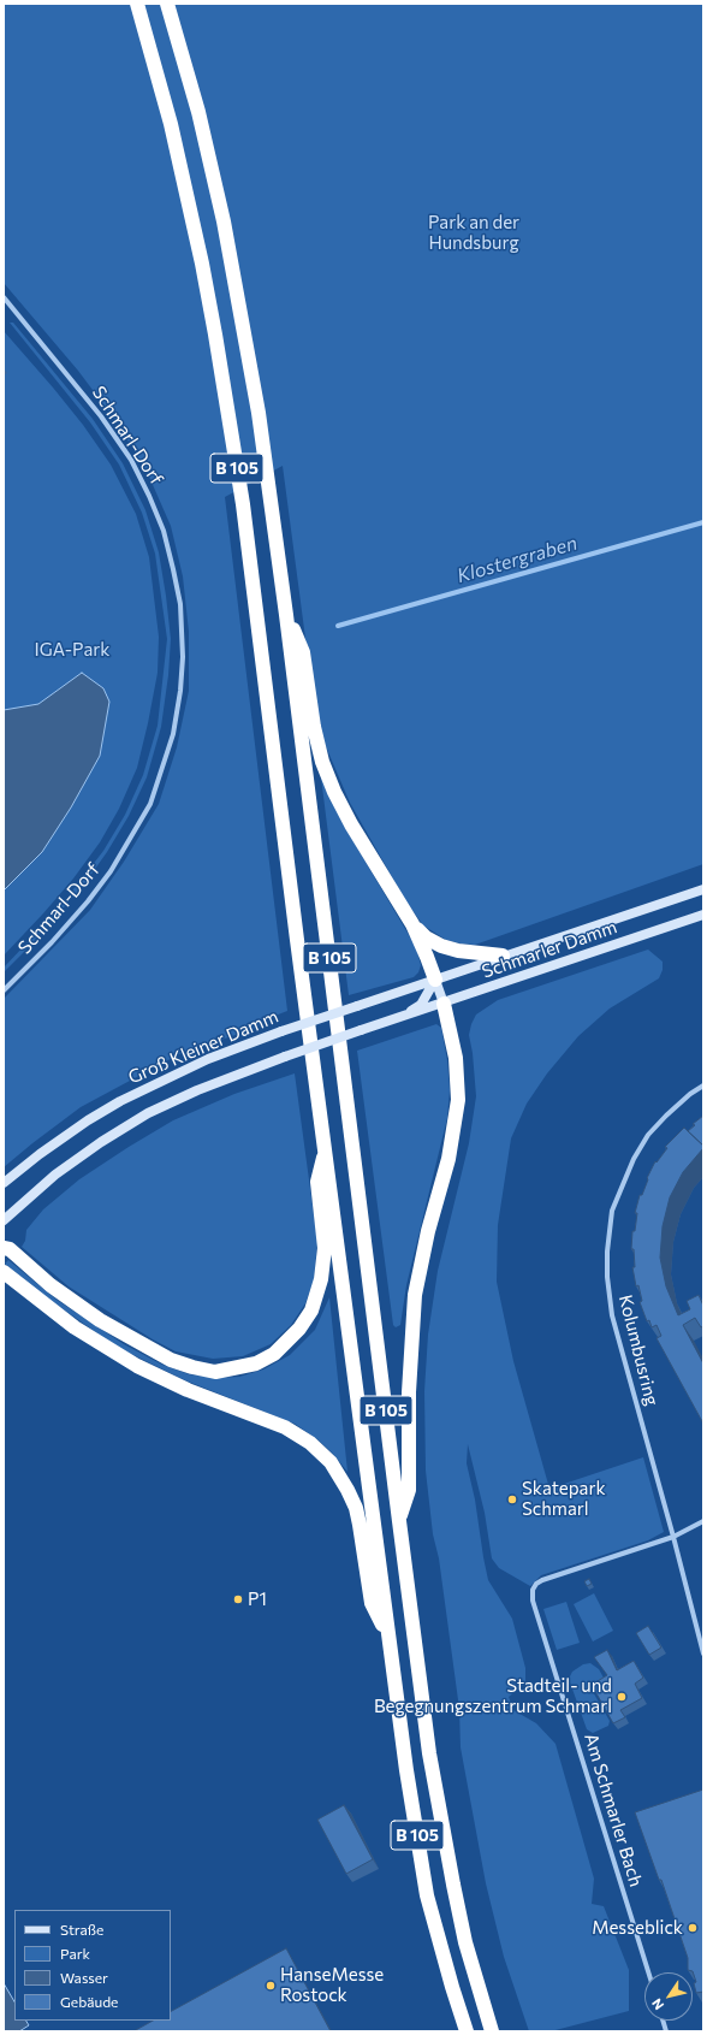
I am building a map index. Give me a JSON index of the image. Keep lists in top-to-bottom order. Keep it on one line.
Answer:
{"streets":{"highway":["B 105"],"street":["Schmarl-Dorf","Schmarler Damm","Groß Kleiner Damm","Kolumbusring","Am Schmarler Bach"]},"crossings":[["Schmarler Damm","Groß Kleiner Damm"],["Kolumbusring","Am Schmarler Bach"]],"water":["Klostergraben"],"parks":["Park an der Hundsburg","IGA-Park"],"places":["Skatepark Schmarl","P1","Stadteil- und Begegnungszentrum Schmarl","Messeblick","HanseMesse Rostock"],"legend":["Straße","Park","Wasser","Gebäude"],"north":"bottom left"}
